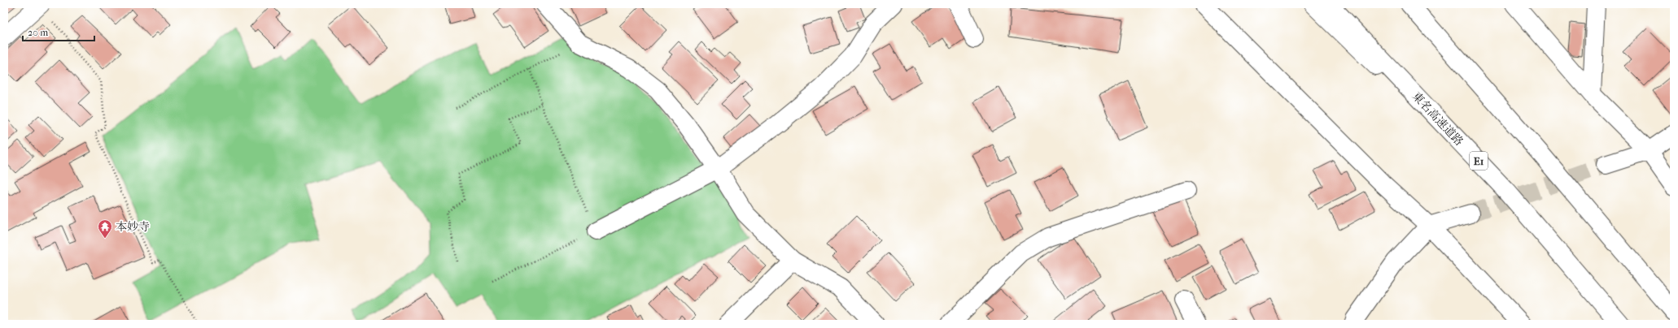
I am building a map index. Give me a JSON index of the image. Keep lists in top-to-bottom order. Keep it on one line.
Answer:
{"streets":{"main road":["東名高速道路","E1"]},"places":{"temple":["本妙寺"]},"scale_bar":"20 m"}
